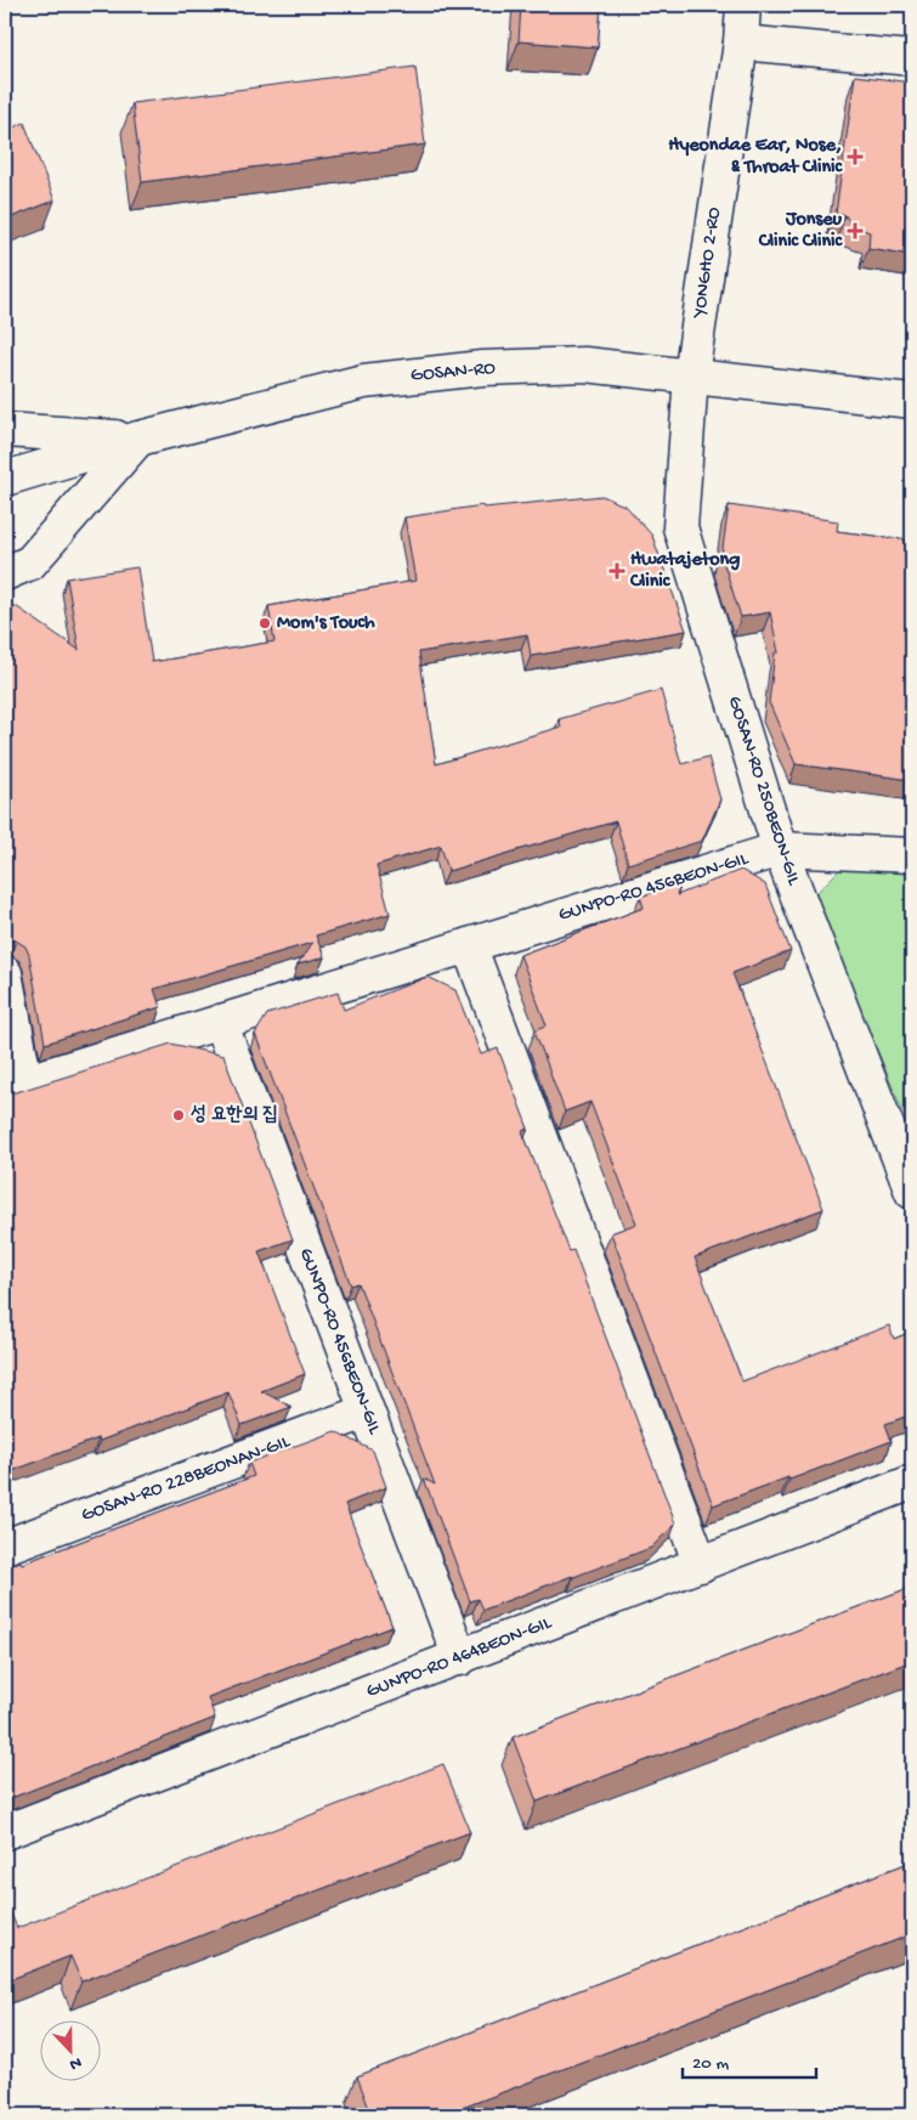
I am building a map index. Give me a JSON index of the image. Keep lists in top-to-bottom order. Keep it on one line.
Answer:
{"streets":{"street":["YONGHO 2-RO","GOSAN-RO","GOSAN-RO 250BEON-GIL","GUNPO-RO 456BEON-GIL","GOSAN-RO 228BEONAN-GIL","GUNPO-RO 464BEON-GIL"]},"crossings":[["YONGHO 2-RO","GOSAN-RO"],["YONGHO 2-RO","GOSAN-RO 250BEON-GIL"],["GOSAN-RO","GOSAN-RO 250BEON-GIL"],["GOSAN-RO 250BEON-GIL","GUNPO-RO 456BEON-GIL"],["GUNPO-RO 456BEON-GIL","GOSAN-RO 228BEONAN-GIL"],["GUNPO-RO 456BEON-GIL","GUNPO-RO 464BEON-GIL"]],"places":{"health":["Hyeondae Ear, Nose, & Throat Clinic","Jonseu Clinic Clinic","Hwatajetong Clinic"],"other":["Mom's Touch","성 요한의 집"]},"scale_bar":"20 m","north":"bottom"}
